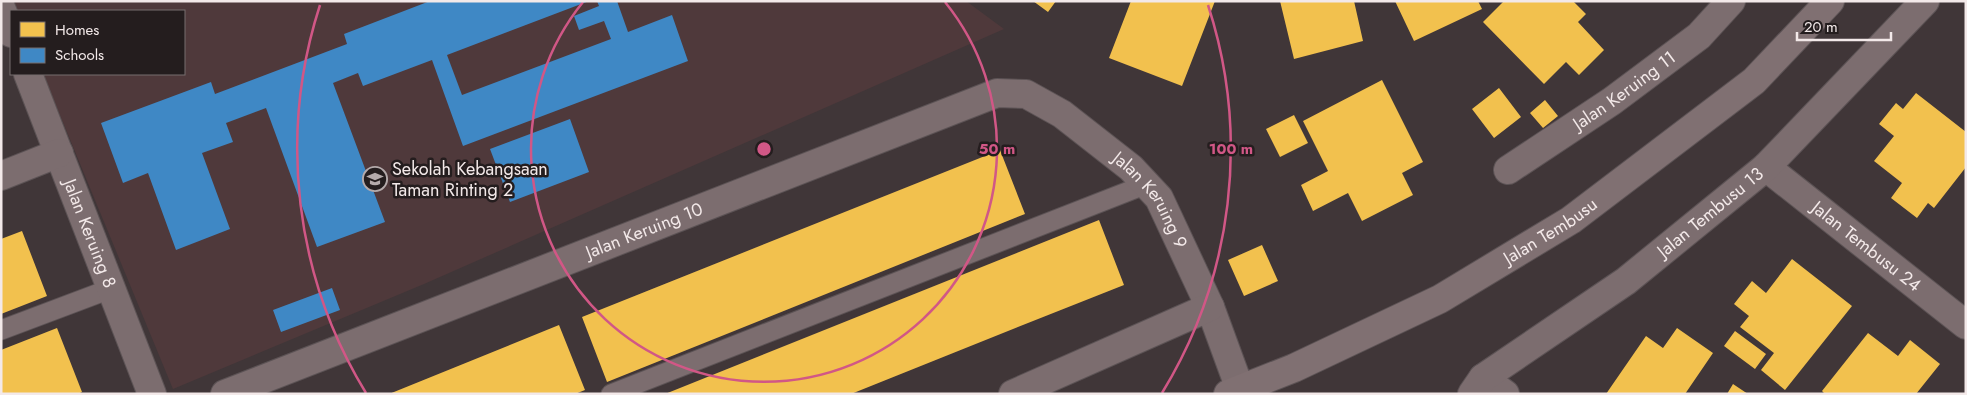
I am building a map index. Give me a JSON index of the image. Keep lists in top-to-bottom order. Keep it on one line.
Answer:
{"streets":{"street":["Jalan Keruing 11","Jalan Keruing 9","Jalan Tembusu 13","Jalan Keruing 10","Jalan Tembusu","Jalan Keruing 8","Jalan Tembusu 24"]},"crossings":[["Jalan Keruing 9","Jalan Keruing 10"],["Jalan Keruing 9","Jalan Tembusu"],["Jalan Tembusu 13","Jalan Tembusu 24"]],"places":{"school or university":["Sekolah Kebangsaan Taman Rinting 2"]},"legend":["Homes","Schools"],"scale_bar":"20 m","rings":["50 m","100 m"]}
